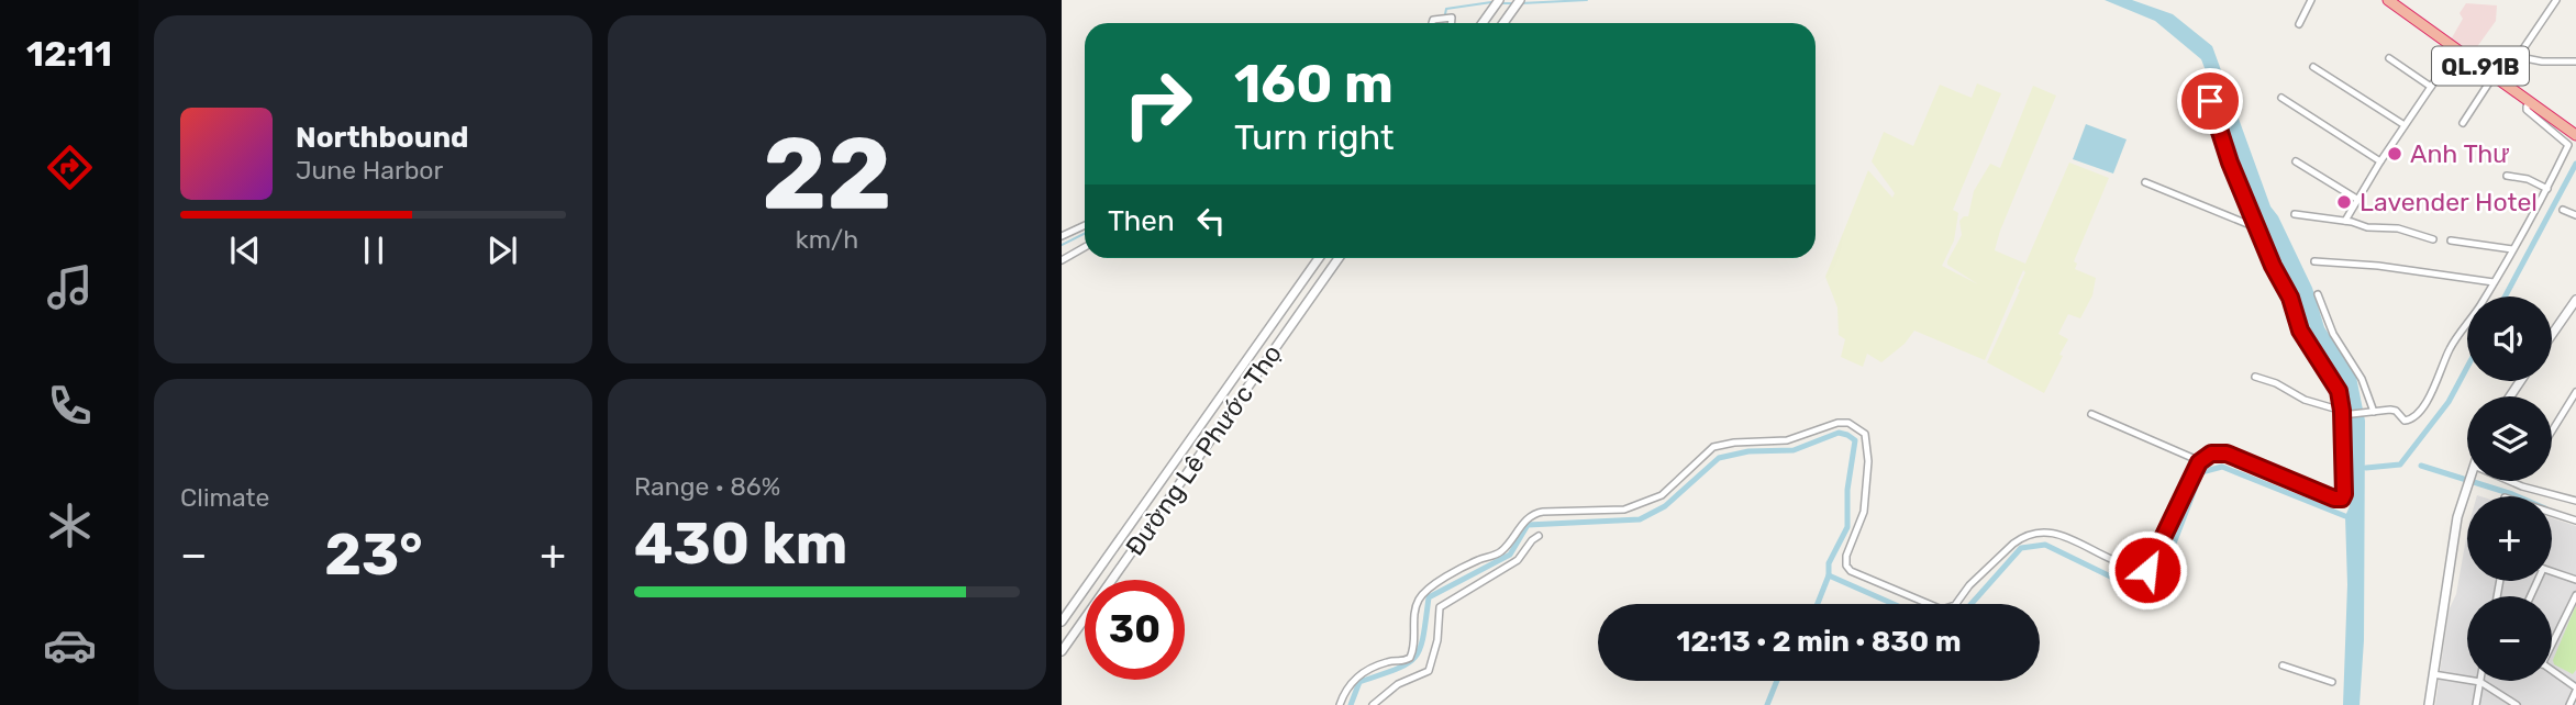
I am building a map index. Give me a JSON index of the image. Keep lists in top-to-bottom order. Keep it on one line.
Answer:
{"streets":{"highway":["QL.91B"],"street":["Đường Lê Phước Thọ"]},"places":["Anh Thư","Lavender Hotel"],"page":{"tabs":"12:11","tile":[["22","km/h"],"Climate",["Range · 86%","430 km"]],"turn":["160 m","Turn right"],"song":["Northbound","June Harbor"],"then":"Then","map_buttons":["+","−"],"heat":["−","23°","+"],"limit":"30","trip":"12:13 · 2 min · 830 m"}}
